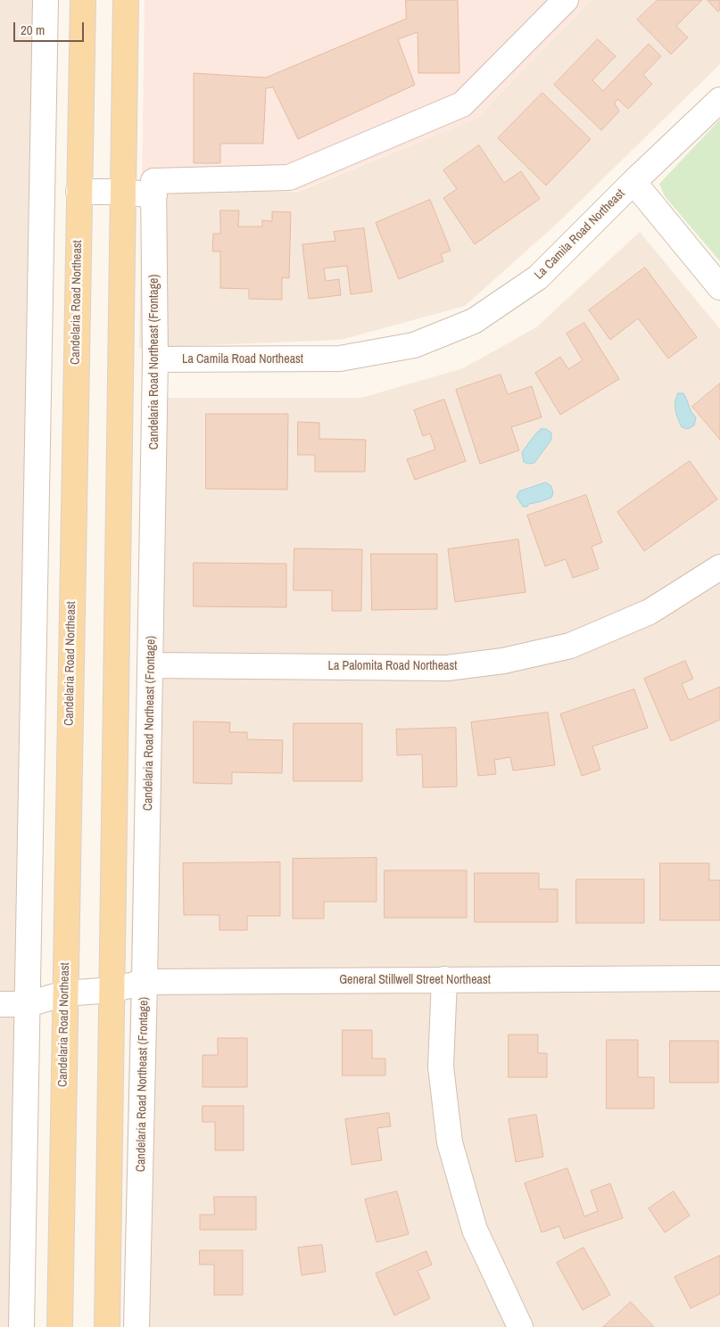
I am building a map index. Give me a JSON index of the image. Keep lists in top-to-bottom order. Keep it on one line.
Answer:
{"streets":{"main road":["Candelaria Road Northeast"],"street":["La Camila Road Northeast","Candelaria Road Northeast (Frontage)","La Palomita Road Northeast","General Stillwell Street Northeast"]},"crossings":[["La Camila Road Northeast","Candelaria Road Northeast (Frontage)"],["Candelaria Road Northeast","General Stillwell Street Northeast"],["Candelaria Road Northeast (Frontage)","La Palomita Road Northeast"],["Candelaria Road Northeast (Frontage)","General Stillwell Street Northeast"]],"scale_bar":"20 m"}
